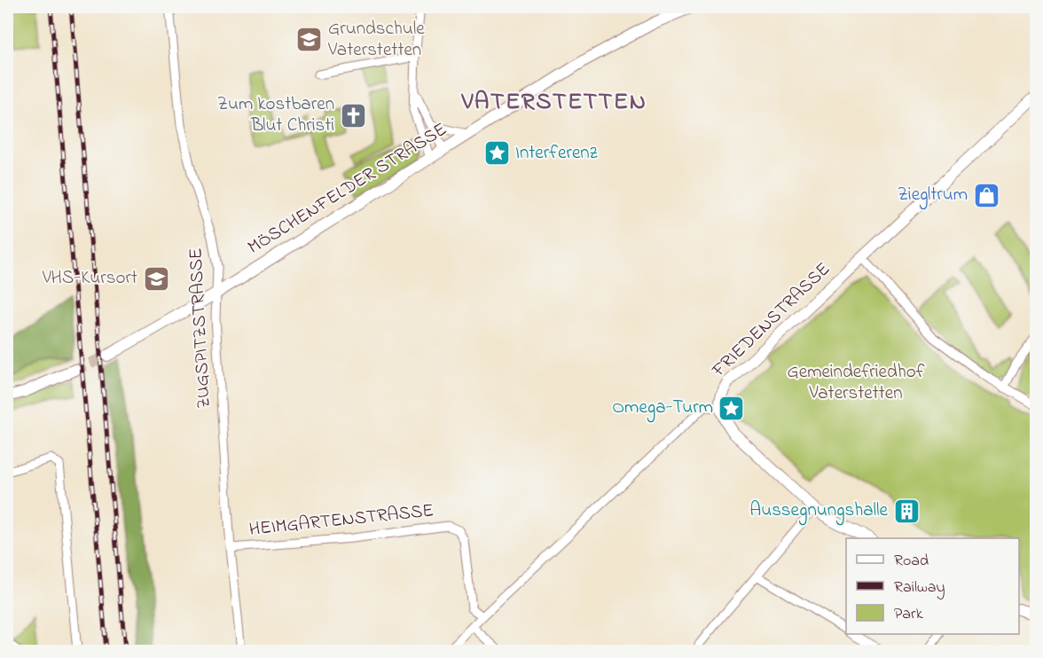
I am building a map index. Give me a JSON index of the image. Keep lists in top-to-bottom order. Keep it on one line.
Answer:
{"streets":{"street":["MÖSCHENFELDER STRASSE","FRIEDENSTRASSE","ZUGSPITZSTRASSE","HEIMGARTENSTRASSE"]},"crossings":[["MÖSCHENFELDER STRASSE","ZUGSPITZSTRASSE"],["FRIEDENSTRASSE","HEIMGARTENSTRASSE"],["ZUGSPITZSTRASSE","HEIMGARTENSTRASSE"]],"districts":["VATERSTETTEN"],"parks":["Gemeindefriedhof Vaterstetten"],"places":{"school or university":["Grundschule Vaterstetten","VHS-Kursort"],"church":["Zum kostbaren Blut Christi"],"place":["Interferenz","Omega-Turm"],"shop":["Ziegltrum"],"building":["Aussegnungshalle"]},"legend":["Road","Railway","Park"]}
